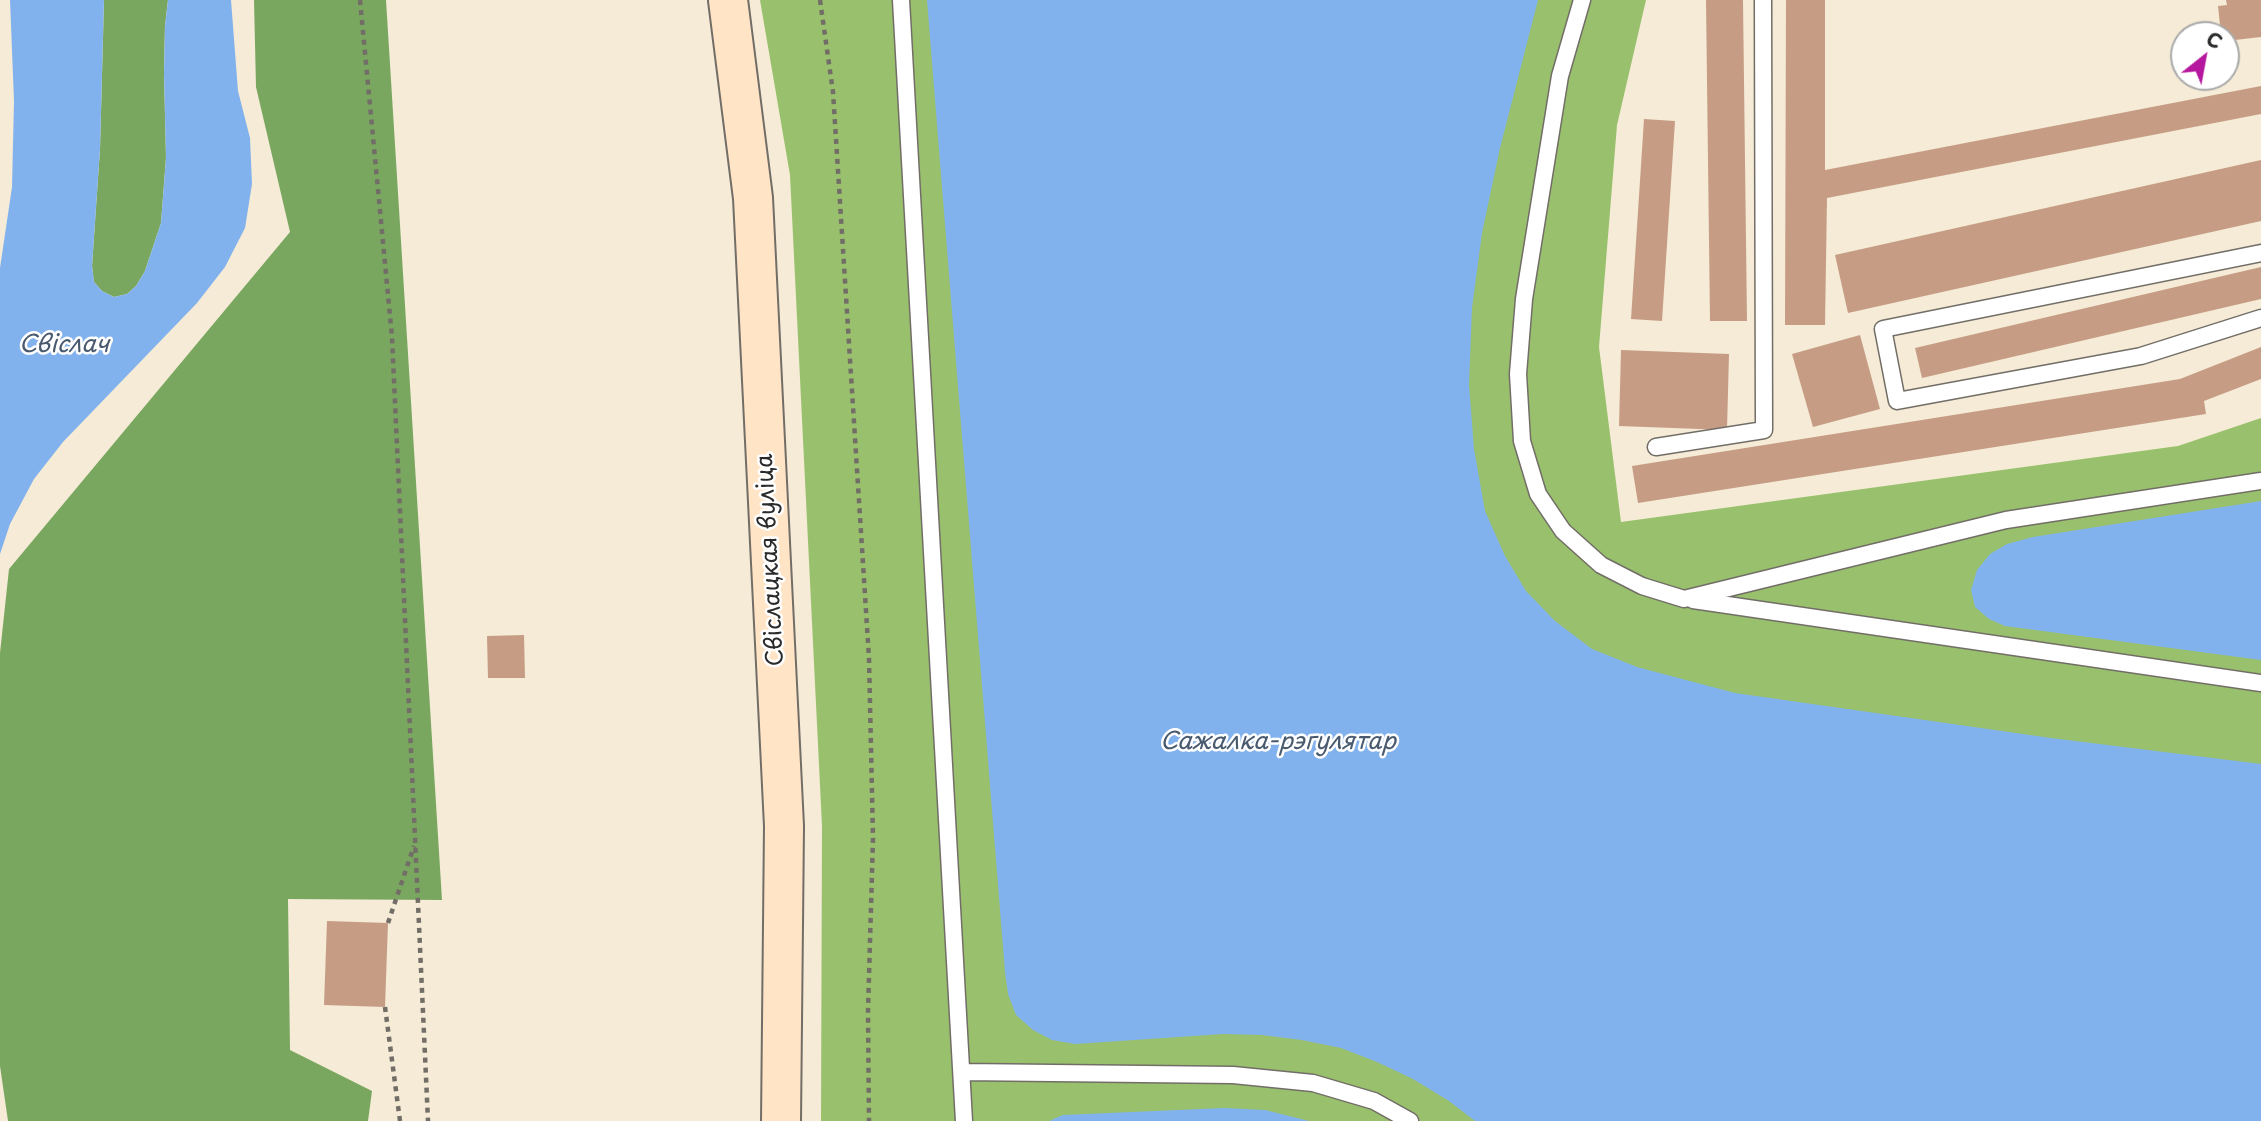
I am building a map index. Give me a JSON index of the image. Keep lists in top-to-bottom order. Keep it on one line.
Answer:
{"streets":{"main road":["Свіслацкая вуліца"]},"water":["Свіслач","Сажалка-рэгулятар"],"north":"top right"}
